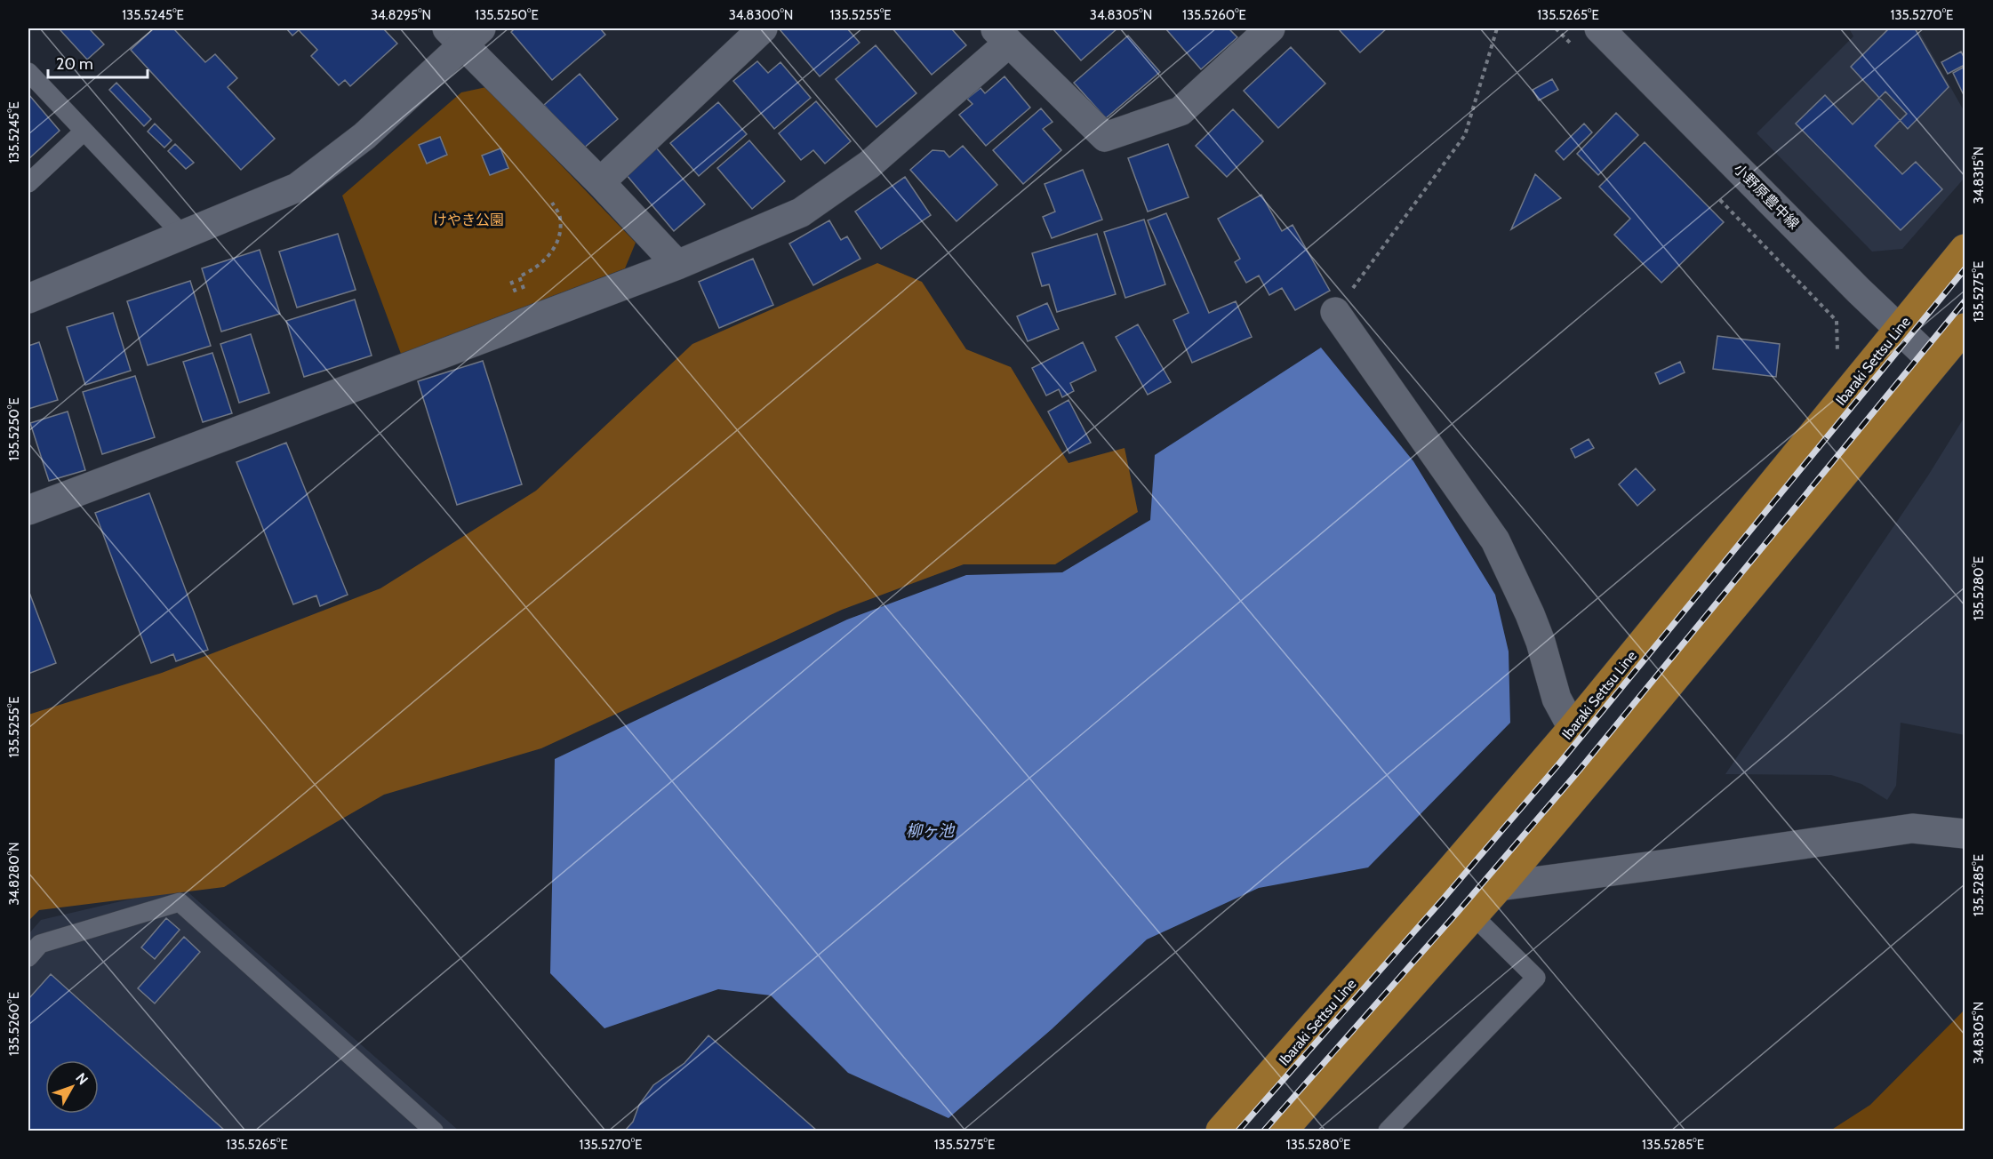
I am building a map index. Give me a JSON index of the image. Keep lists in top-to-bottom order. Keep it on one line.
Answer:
{"streets":{"main road":["Ibaraki Settsu Line"],"street":["小野原豊中線"]},"crossings":[["小野原豊中線","Ibaraki Settsu Line"]],"water":["柳ヶ池"],"parks":["けやき公園"],"scale_bar":"20 m","north":"top right","coordinates":["135.5245°E","34.8295°N","135.5250°E","34.8300°N","135.5255°E","34.8305°N","135.5260°E","135.5265°E","135.5270°E","34.8315°N","135.5275°E","135.5280°E","34.8280°N","135.5285°E"]}
